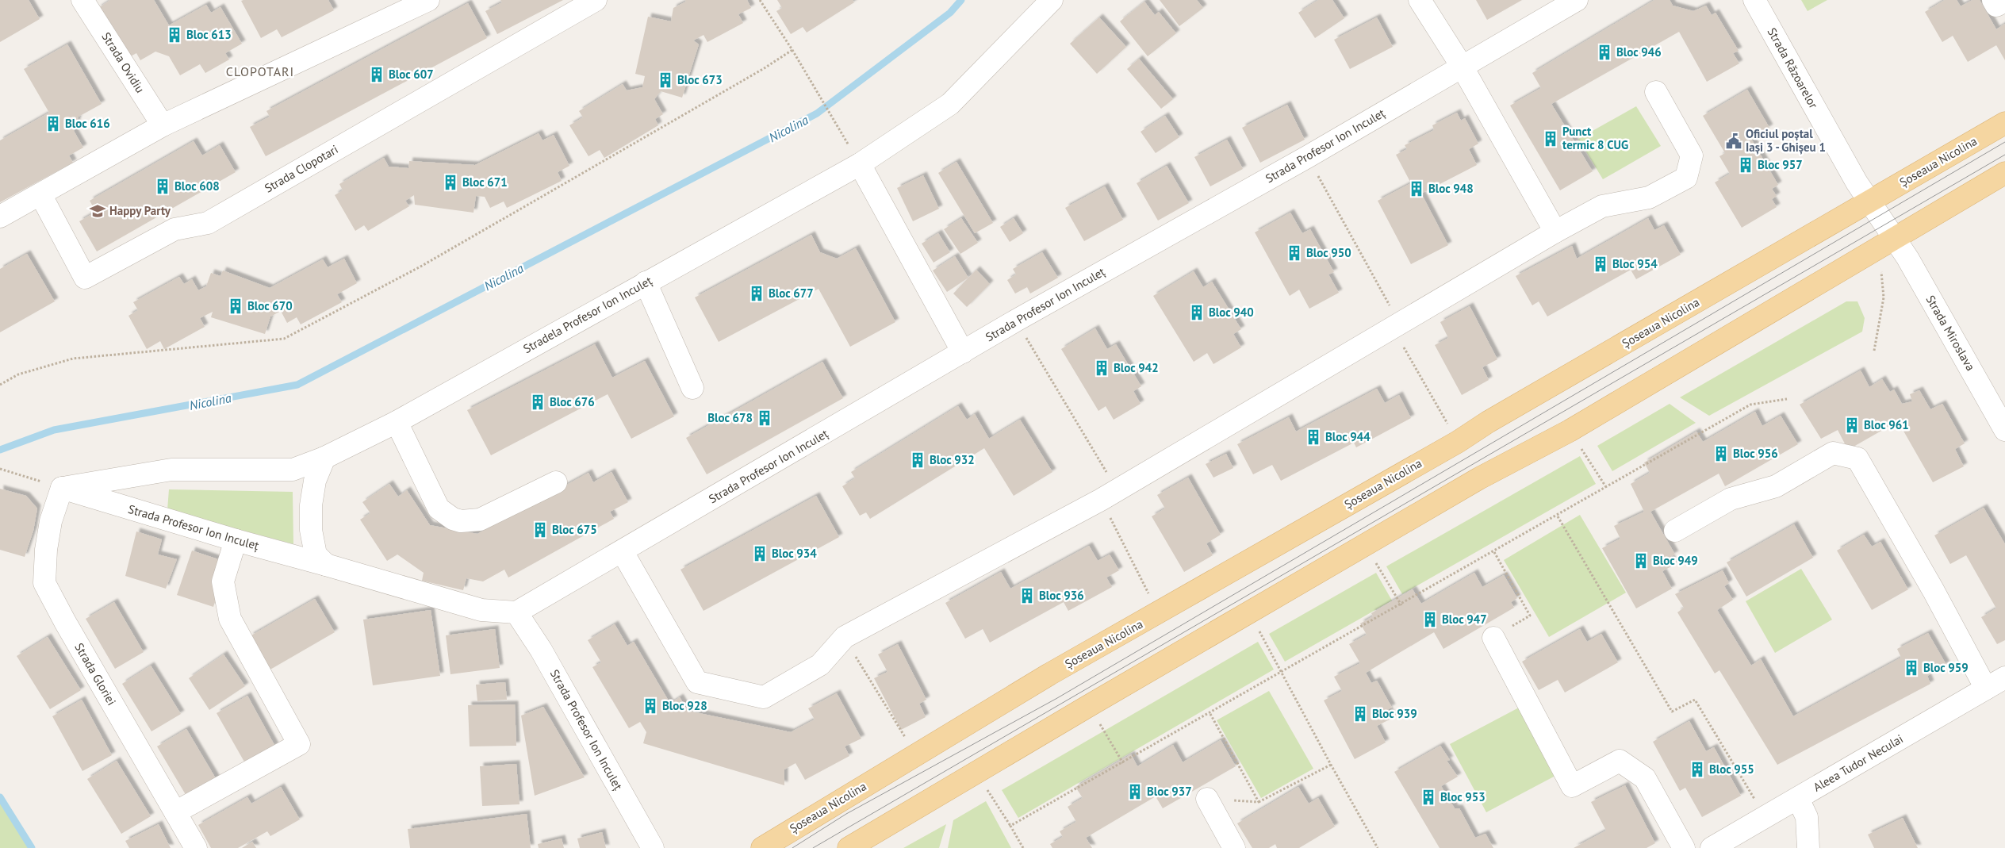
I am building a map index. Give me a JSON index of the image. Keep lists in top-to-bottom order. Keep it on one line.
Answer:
{"streets":{"main road":["Șoseaua Nicolina"],"street":["Strada Ovidiu","Strada Răzoarelor","Strada Profesor Ion Inculeț","Strada Clopotari","Stradela Profesor Ion Inculeț","Strada Miroslava","Strada Gloriei","Aleea Tudor Neculai"]},"crossings":[["Strada Răzoarelor","Șoseaua Nicolina"],["Strada Răzoarelor","Strada Miroslava"],["Strada Profesor Ion Inculeț","Stradela Profesor Ion Inculeț"],["Strada Profesor Ion Inculeț","Strada Gloriei"],["Stradela Profesor Ion Inculeț","Strada Gloriei"]],"districts":["CLOPOTARI"],"water":["Nicolina"],"places":{"building":["Bloc 613","Bloc 946","Bloc 607","Bloc 673","Bloc 616","Punct termic 8 CUG","Bloc 957","Bloc 671","Bloc 608","Bloc 948","Bloc 950","Bloc 954","Bloc 677","Bloc 670","Bloc 940","Bloc 942","Bloc 676","Bloc 678","Bloc 961","Bloc 944","Bloc 956","Bloc 932","Bloc 675","Bloc 934","Bloc 949","Bloc 936","Bloc 947","Bloc 959","Bloc 928","Bloc 939","Bloc 955","Bloc 937","Bloc 953"],"public building":["Oficiul poștal Iași 3 - Ghișeu 1"],"school or university":["Happy Party"]}}
